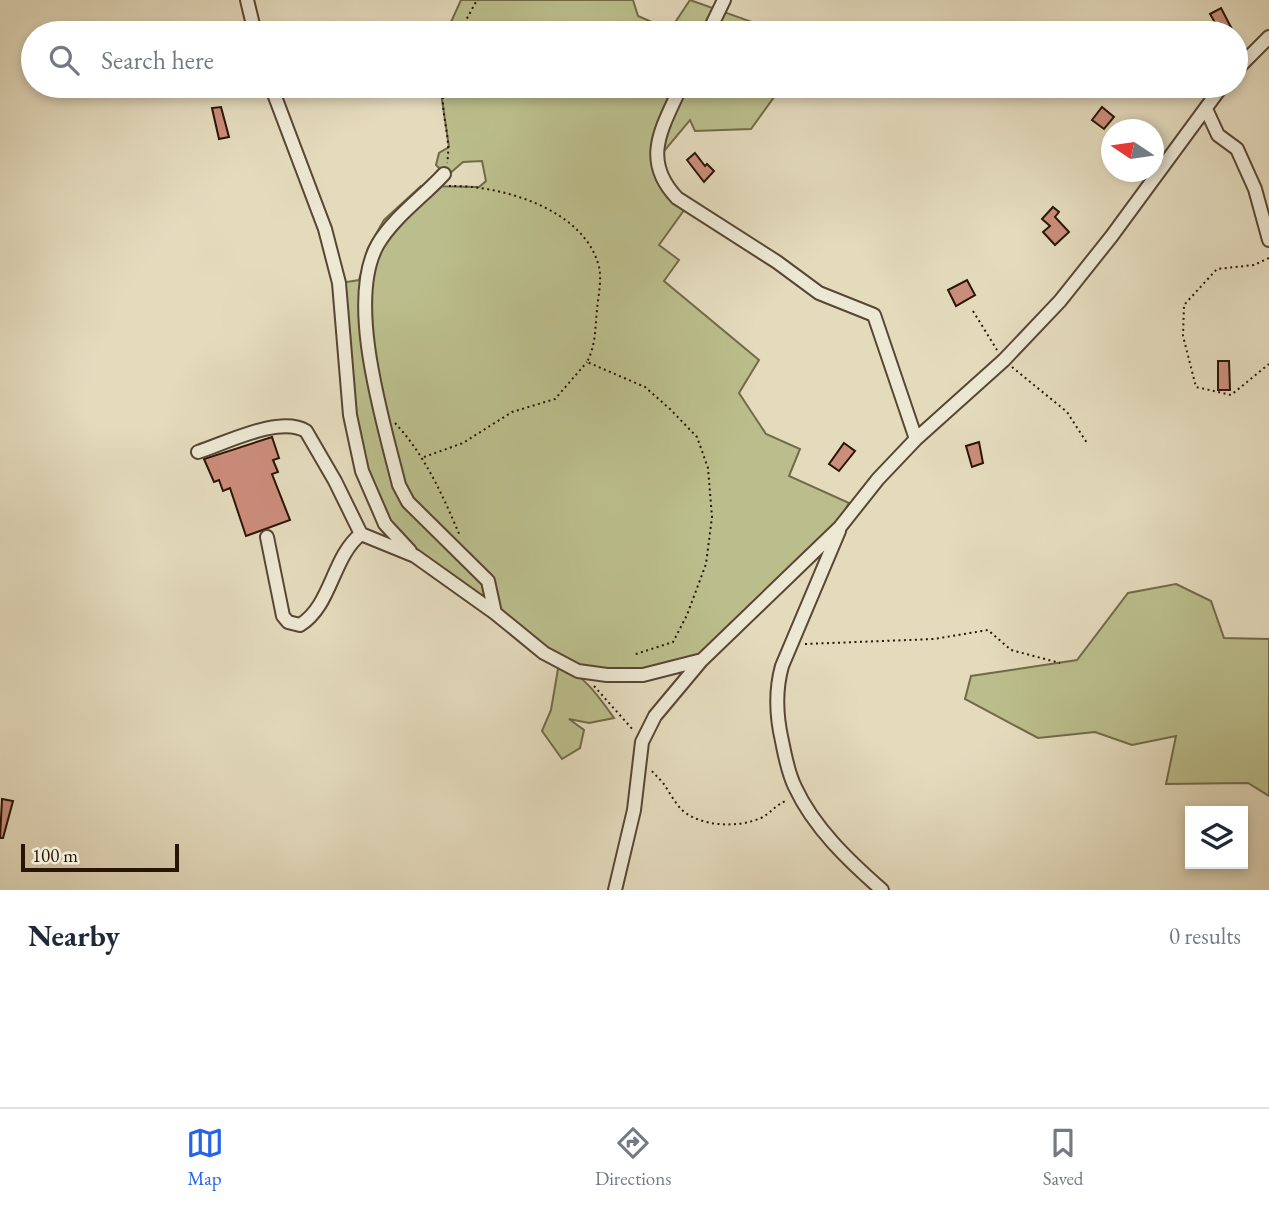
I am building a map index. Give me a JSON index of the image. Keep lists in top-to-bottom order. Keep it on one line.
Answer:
{"scale_bar":"100 m","north":"left","page":{"search":"Search here","scale":"100 m","heading":["Nearby","0 results"],"nav":["Map","Directions","Saved"]}}
